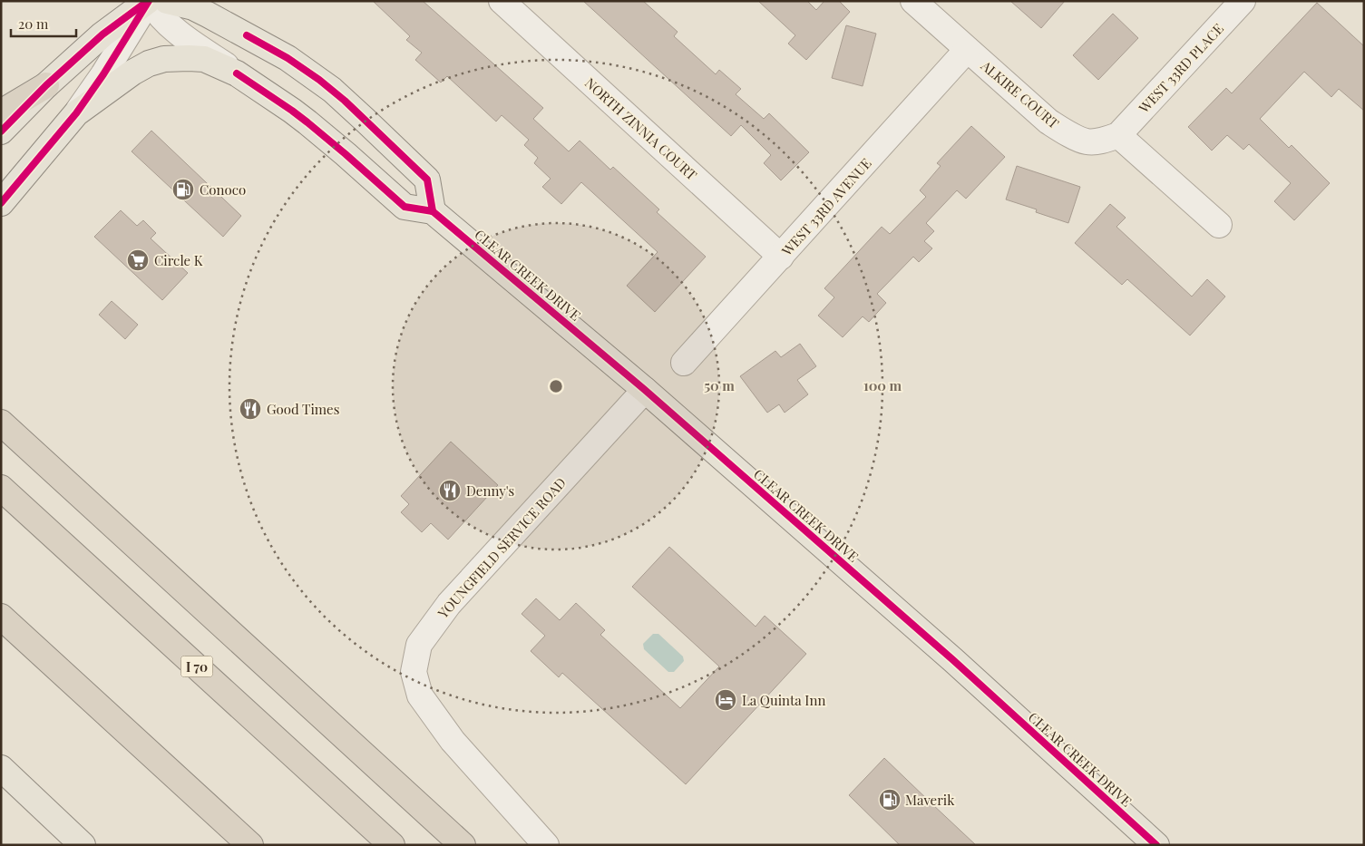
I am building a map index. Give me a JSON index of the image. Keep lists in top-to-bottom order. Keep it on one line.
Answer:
{"streets":{"highway":["I 70"],"main road":["CLEAR CREEK DRIVE"],"street":["WEST 33RD PLACE","ALKIRE COURT","NORTH ZINNIA COURT","WEST 33RD AVENUE","YOUNGFIELD SERVICE ROAD"]},"crossings":[["WEST 33RD PLACE","ALKIRE COURT"],["ALKIRE COURT","WEST 33RD AVENUE"],["NORTH ZINNIA COURT","WEST 33RD AVENUE"],["CLEAR CREEK DRIVE","YOUNGFIELD SERVICE ROAD"]],"places":{"fuel station":["Conoco","Maverik"],"supermarket":["Circle K"],"restaurant":["Good Times","Denny's"],"hotel":["La Quinta Inn"]},"scale_bar":"20 m","rings":["50 m","100 m"]}
